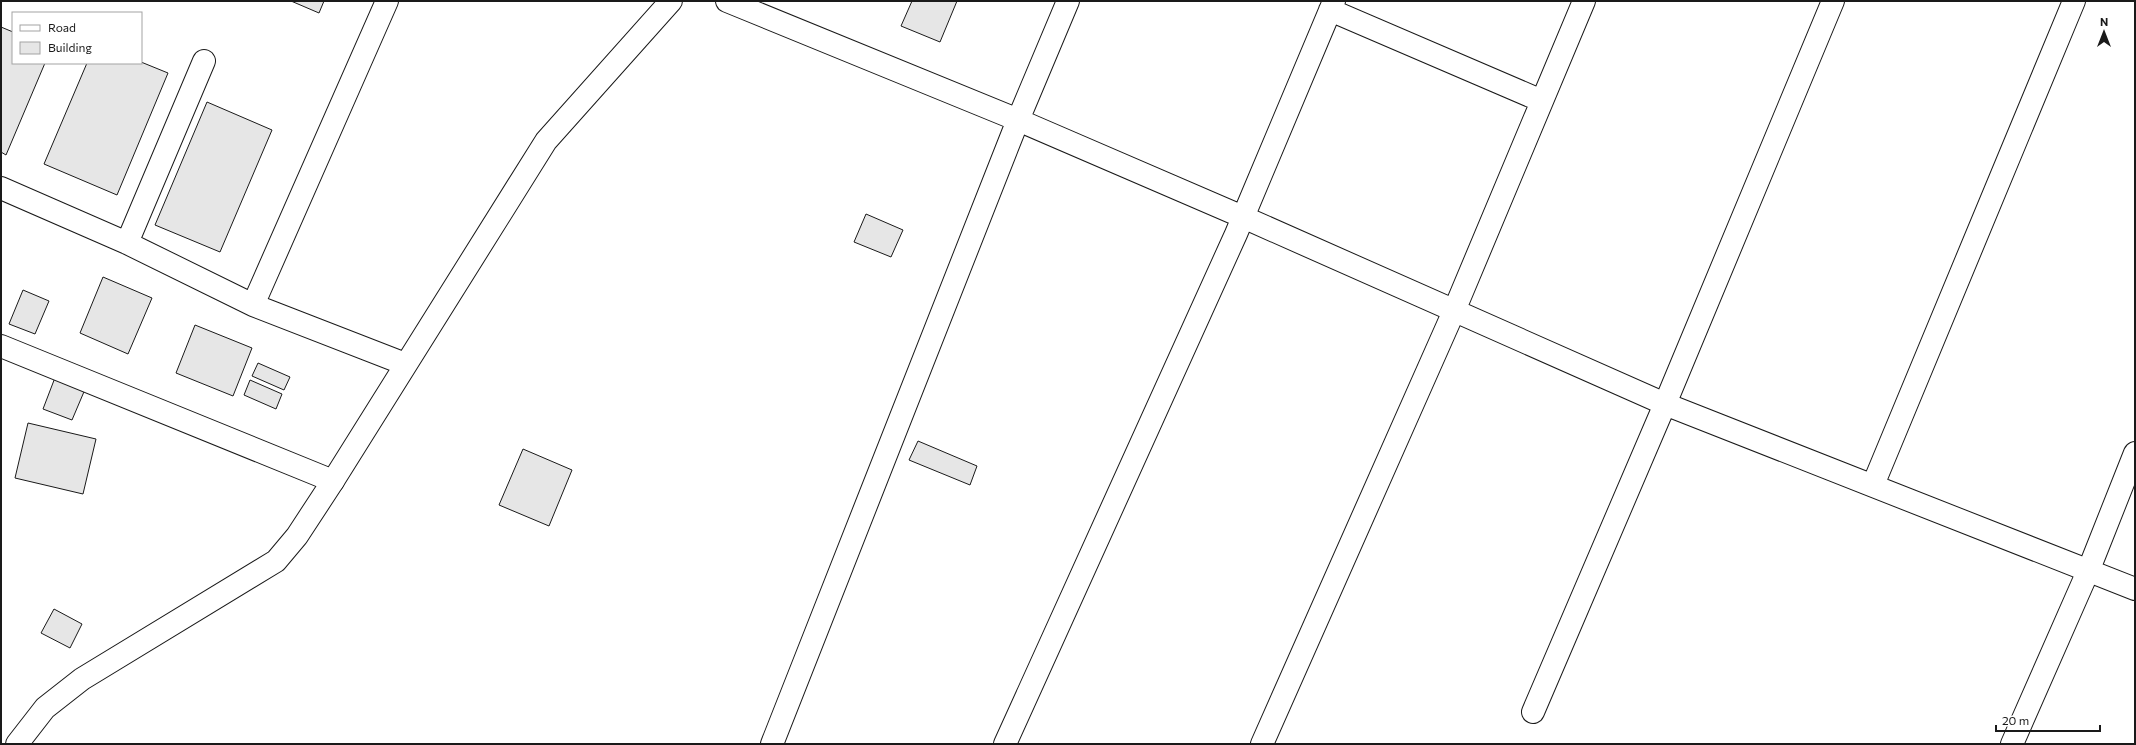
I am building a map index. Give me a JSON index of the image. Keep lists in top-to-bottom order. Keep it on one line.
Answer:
{"legend":["Road","Building"],"scale_bar":"20 m","north":"top"}
